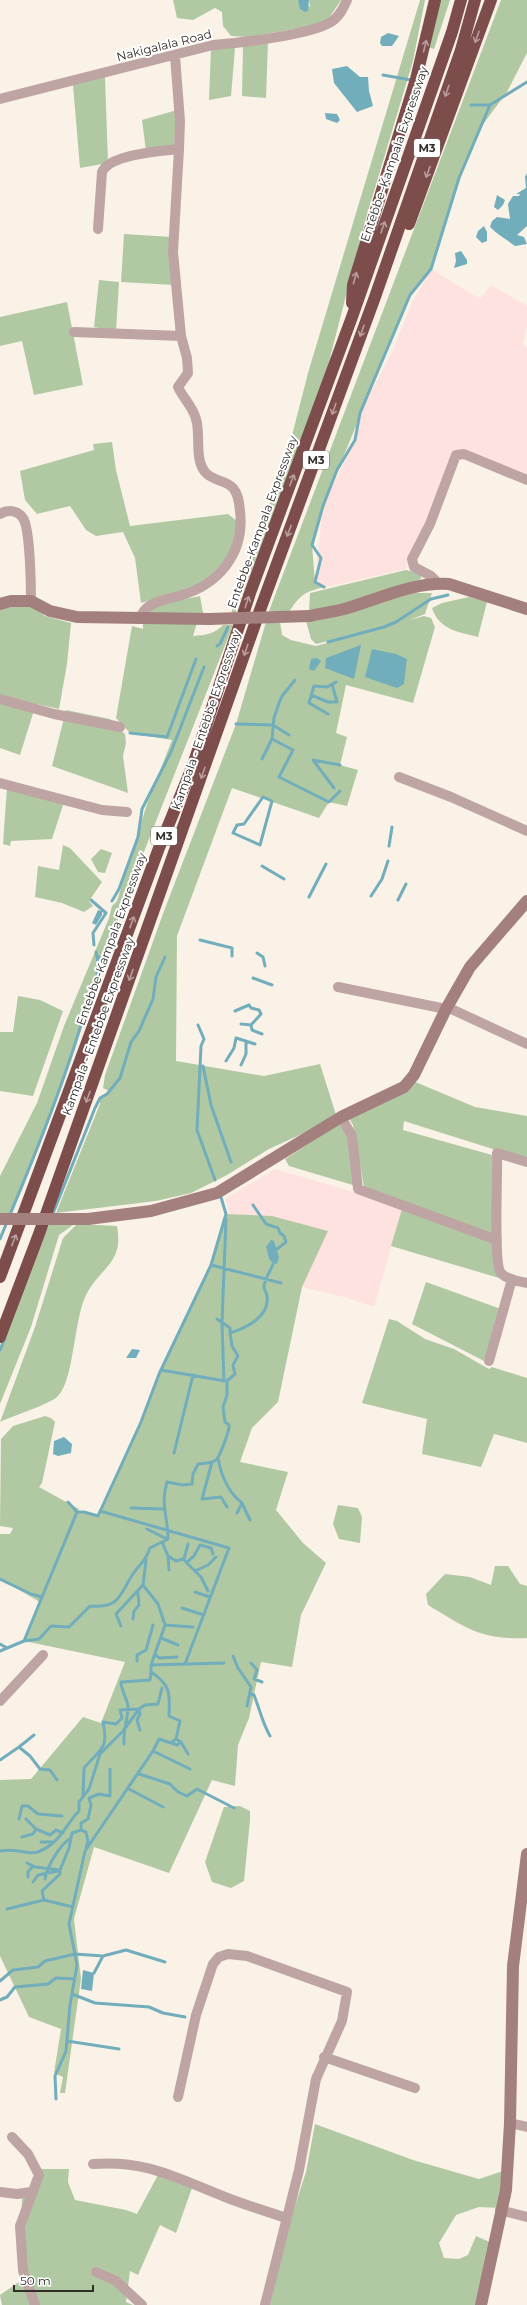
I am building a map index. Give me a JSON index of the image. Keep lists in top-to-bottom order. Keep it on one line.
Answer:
{"streets":{"highway":["M3","Entebbe–Kampala Expressway","Entebbe-Kampala Expressway","Kampala - Entebbe Expressway"],"street":["Nakigalala Road"]},"crossings":[["M3","Kampala - Entebbe Expressway"],["Entebbe–Kampala Expressway","Entebbe-Kampala Expressway"]],"one_way":["Entebbe-Kampala Expressway","Kampala - Entebbe Expressway"],"scale_bar":"50 m"}
